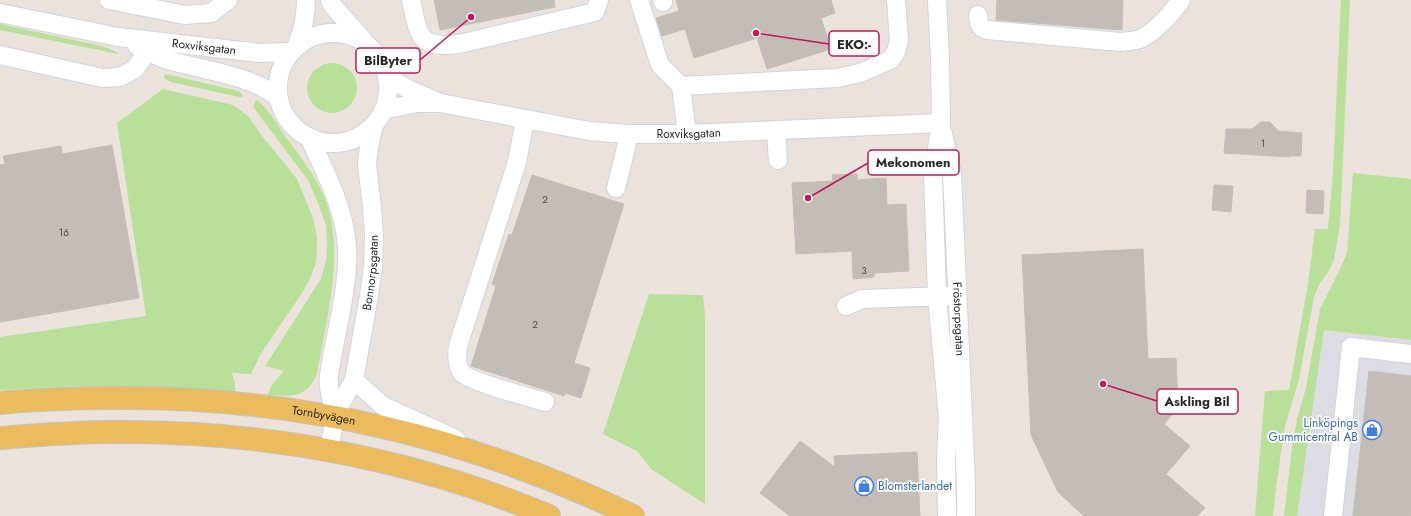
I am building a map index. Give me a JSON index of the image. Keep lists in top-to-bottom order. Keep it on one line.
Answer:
{"streets":{"main road":["Tornbyvägen"],"street":["Roxviksgatan","Bonnorpsgatan","Fröstorpsgatan"]},"crossings":[["Roxviksgatan","Bonnorpsgatan"],["Roxviksgatan","Fröstorpsgatan"],["Bonnorpsgatan","Tornbyvägen"]],"places":{"other":["BilByter","EKO:-","Mekonomen","Askling Bil"],"shop":["Linköpings Gummicentral AB","Blomsterlandet"]},"house_numbers":["1","2","16","3","2"]}
